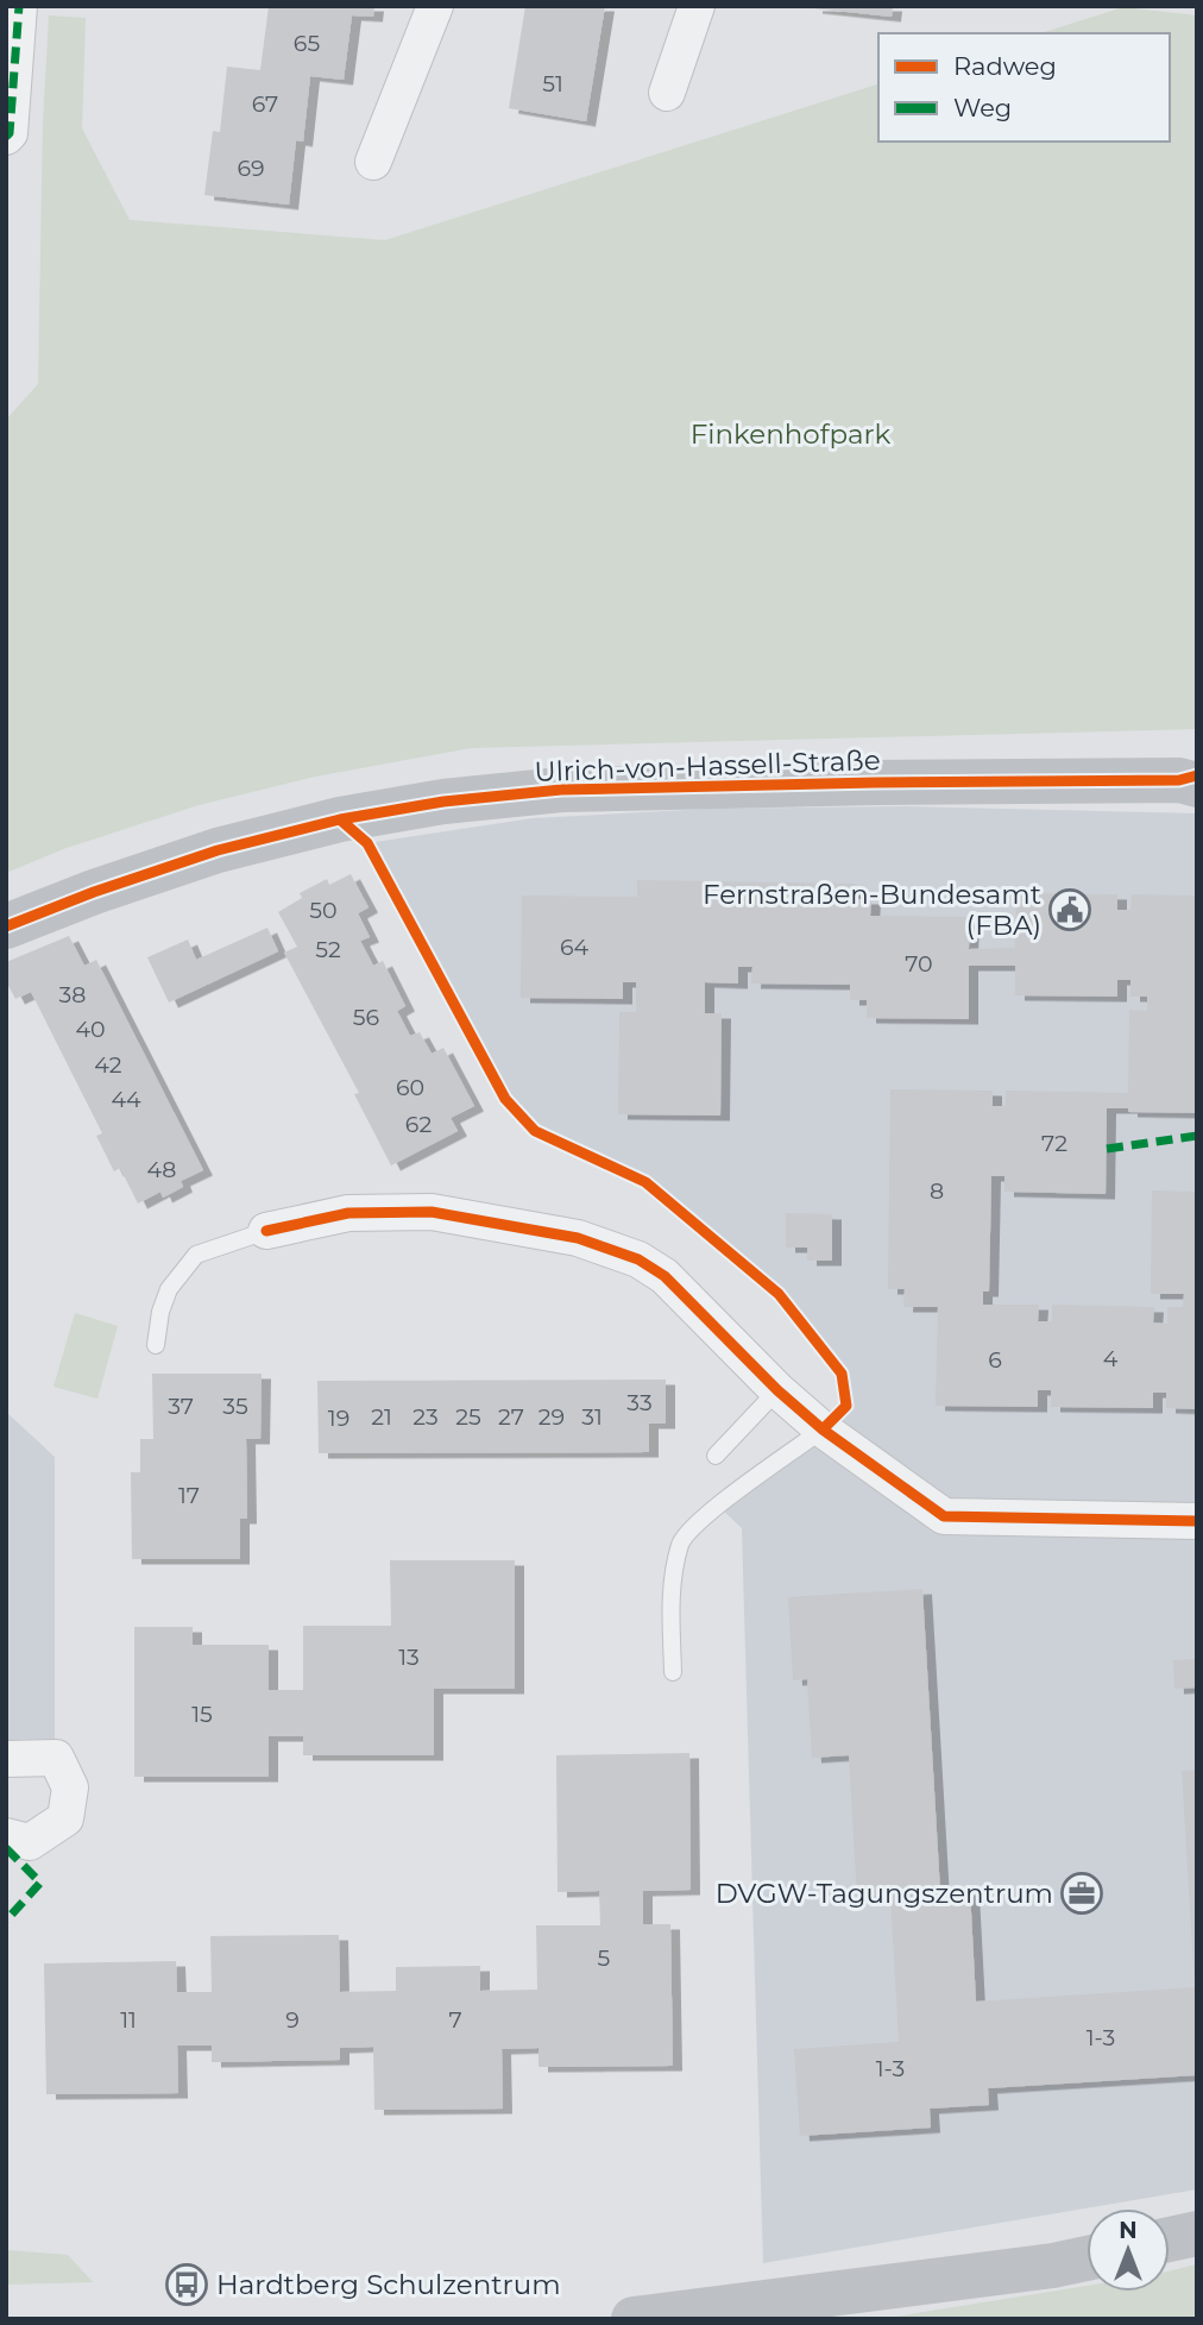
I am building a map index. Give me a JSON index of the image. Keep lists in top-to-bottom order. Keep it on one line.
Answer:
{"streets":{"street":["Ulrich-von-Hassell-Straße"]},"parks":["Finkenhofpark"],"places":{"public building":["Fernstraßen-Bundesamt (FBA)"],"office":["DVGW-Tagungszentrum"],"bus stop":["Hardtberg Schulzentrum"]},"house_numbers":["65","51","67","69","50","64","52","70","38","56","40","42","60","44","62","72","48","8","4","6","33","37","35","21","23","25","27","29","31","19","17","13","15","5","11","9","7","1-3","1-3"],"legend":["Radweg","Weg"],"north":"top"}
